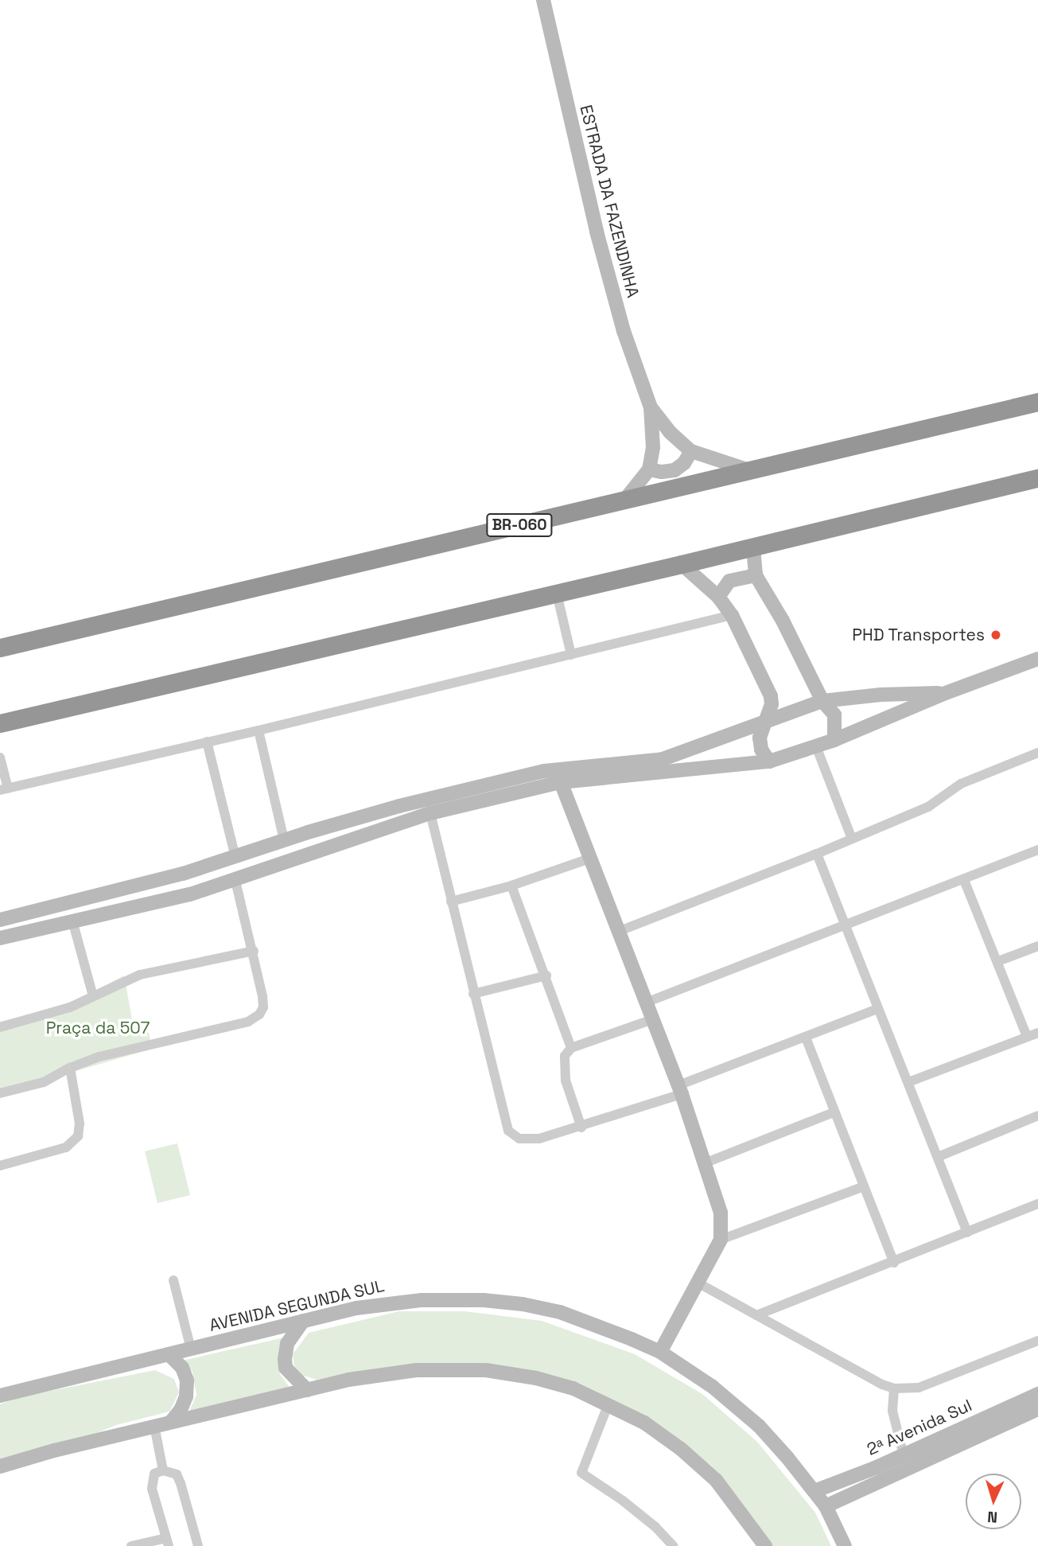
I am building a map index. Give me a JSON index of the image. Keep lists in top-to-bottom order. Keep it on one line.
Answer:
{"streets":{"highway":["BR-060"],"street":["ESTRADA DA FAZENDINHA","AVENIDA SEGUNDA SUL","2ᵃ Avenida Sul"]},"crossings":[["ESTRADA DA FAZENDINHA","BR-060"],["AVENIDA SEGUNDA SUL","2ᵃ Avenida Sul"]],"parks":["Praça da 507"],"places":["PHD Transportes"],"north":"bottom"}
